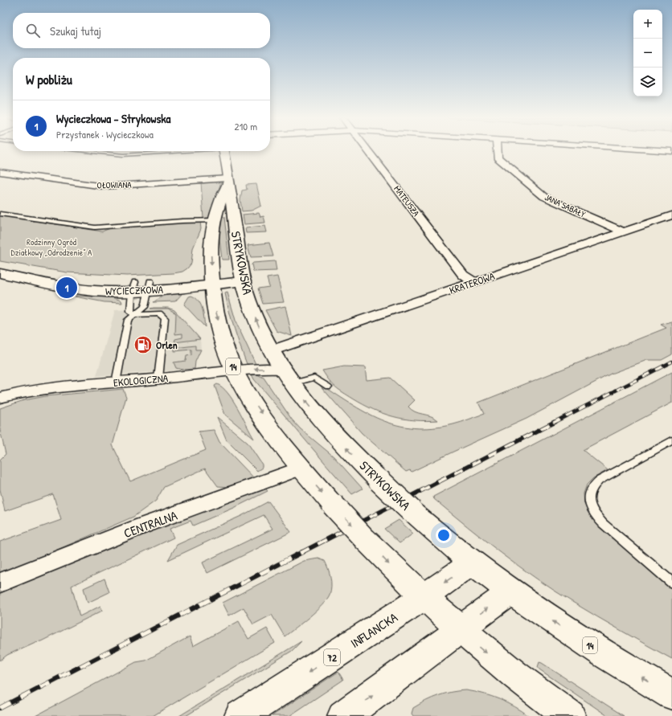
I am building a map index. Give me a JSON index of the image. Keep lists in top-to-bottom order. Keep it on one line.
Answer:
{"streets":{"main road":["STRYKOWSKA","WYCIECZKOWA","14","INFLANCKA","72"],"street":["OŁOWIANA","MATEUSZA","JANA SABAŁY","KRATEROWA","EKOLOGICZNA","CENTRALNA"]},"crossings":[["OŁOWIANA","STRYKOWSKA"],["MATEUSZA","KRATEROWA"],["JANA SABAŁY","KRATEROWA"],["STRYKOWSKA","KRATEROWA"],["STRYKOWSKA","WYCIECZKOWA"],["STRYKOWSKA","EKOLOGICZNA"],["STRYKOWSKA","CENTRALNA"],["STRYKOWSKA","INFLANCKA"]],"parks":["Rodzinny Ogród Działkowy „Odrodzenie” A"],"places":{"fuel station":["Orlen"]},"page":{"map_buttons":["+","−"],"search":"Szukaj tutaj","heading":"W pobliżu","list":[{"mark":"1","name":"Wycieczkowa - Strykowska","note":"Przystanek · Wycieczkowa","value":"210 m"}],"pins":"1"}}
